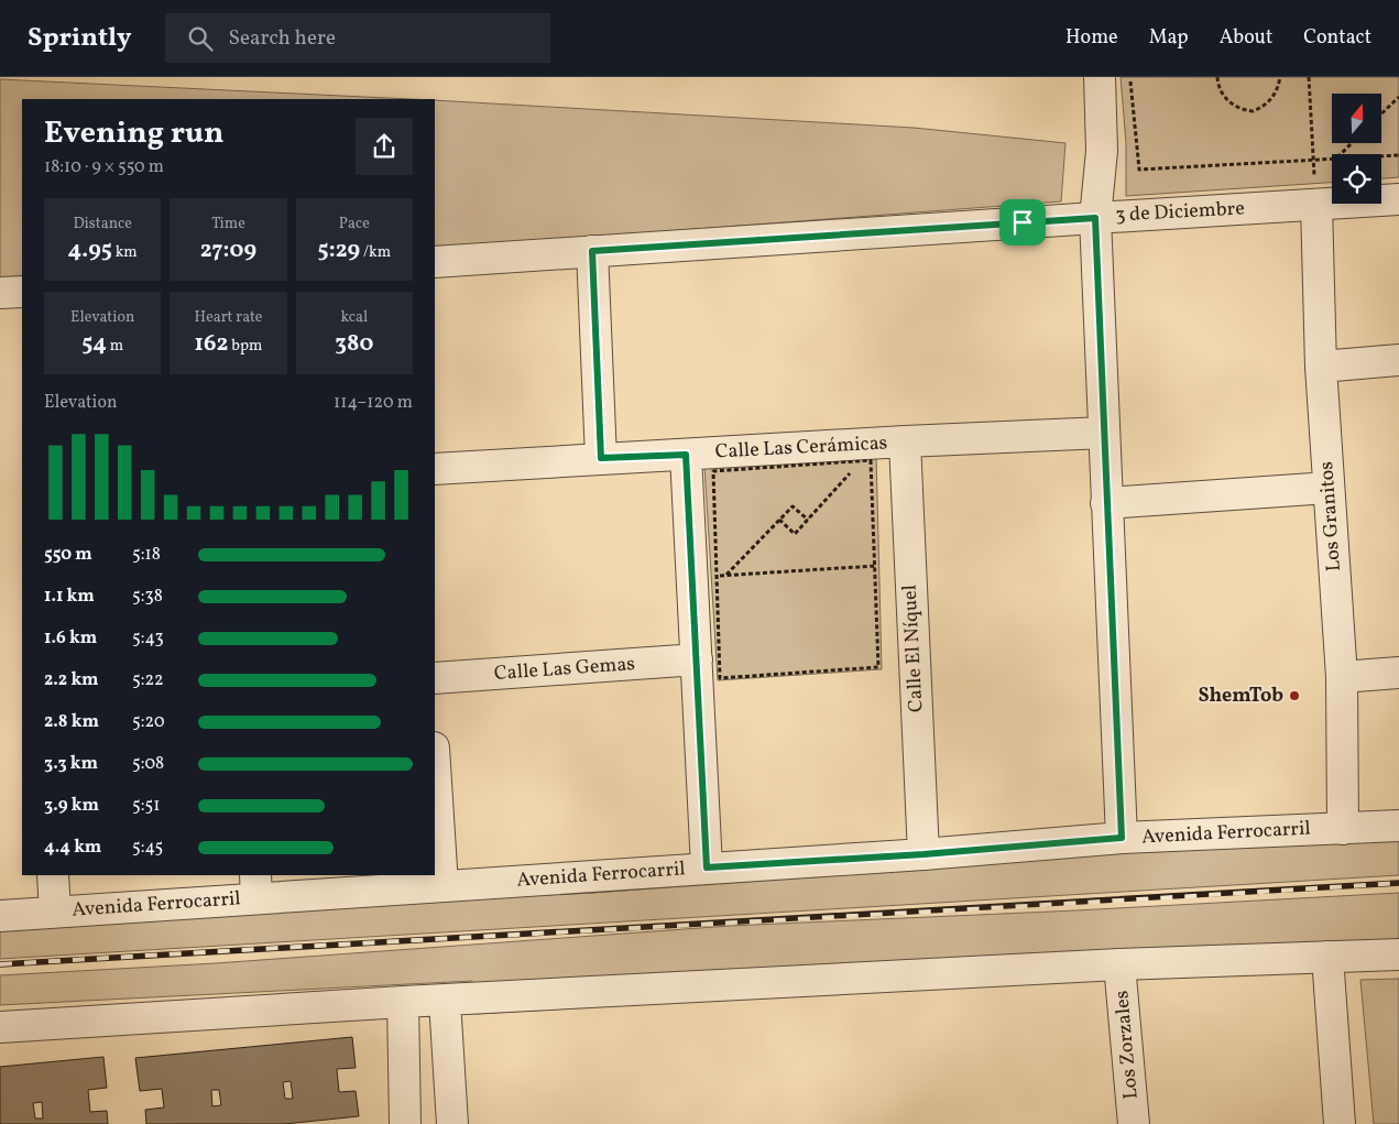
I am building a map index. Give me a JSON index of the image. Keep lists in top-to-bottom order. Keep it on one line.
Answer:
{"streets":{"street":["3 de Diciembre","Calle Las Cerámicas","Los Granitos","Calle El Níquel","Calle Las Gemas","Avenida Ferrocarril","Los Zorzales"]},"crossings":[["3 de Diciembre","Los Granitos"],["Calle Las Cerámicas","Calle El Níquel"],["Los Granitos","Avenida Ferrocarril"],["Calle El Níquel","Avenida Ferrocarril"]],"places":["ShemTob"],"north":"top","page":{"header":"Sprintly","search":"Search here","nav":["Home","Map","About","Contact"],"heading":["Evening run","18:10 · 9 × 550 m"],"stats":[["Distance","4.95 km"],["Time","27:09"],["Pace","5:29 /km"],["Elevation","54 m"],["Heart rate","162 bpm"],["kcal","380"]],"chart":["Elevation","114–120 m"],"list":[{"name":"550 m","note":"5:18"},{"name":"1.1 km","note":"5:38"},{"name":"1.6 km","note":"5:43"},{"name":"2.2 km","note":"5:22"},{"name":"2.8 km","note":"5:20"},{"name":"3.3 km","note":"5:08"},{"name":"3.9 km","note":"5:51"},{"name":"4.4 km","note":"5:45"}]}}
